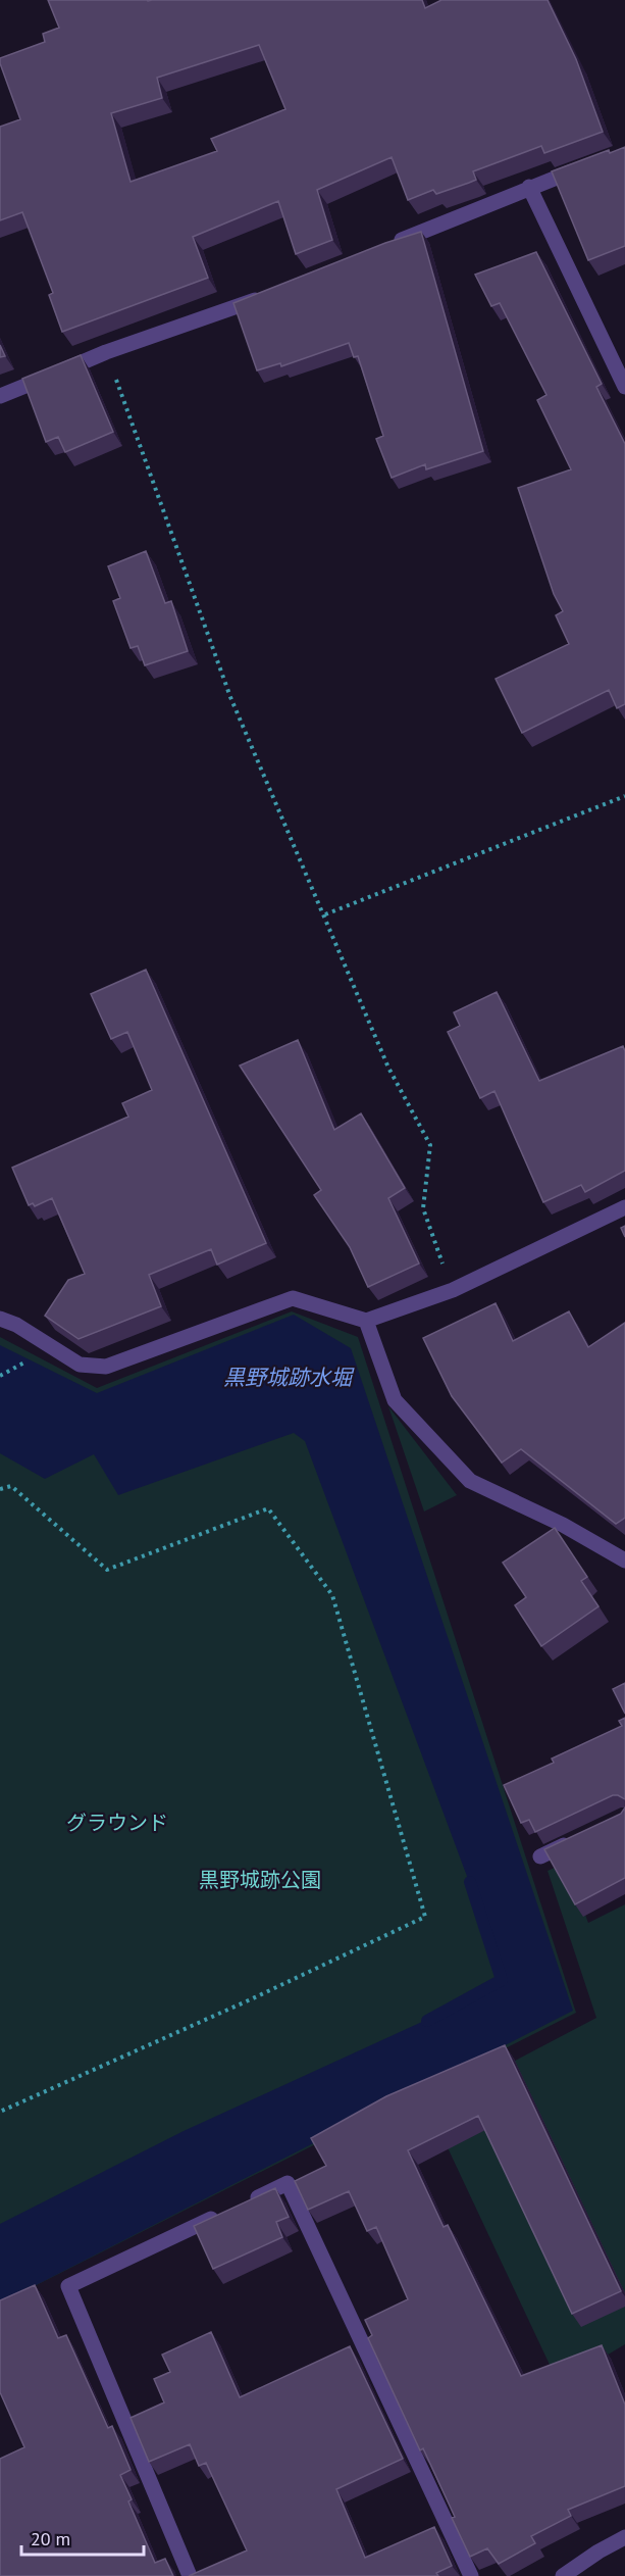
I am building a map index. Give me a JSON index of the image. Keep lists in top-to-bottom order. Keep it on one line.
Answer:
{"water":["黒野城跡水堀"],"parks":["グラウンド","黒野城跡公園"],"scale_bar":"20 m"}
